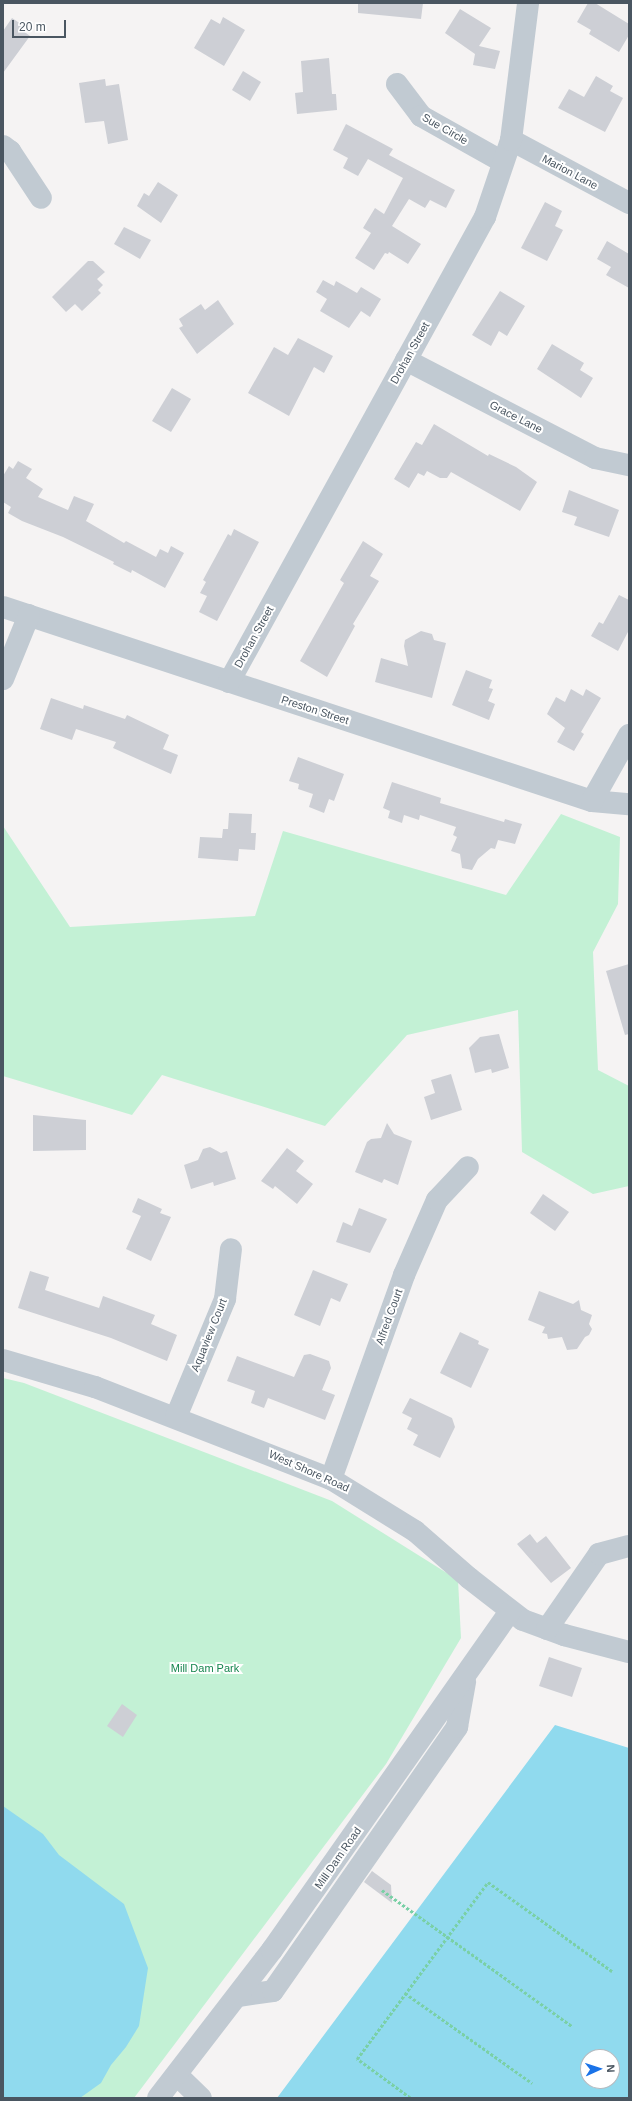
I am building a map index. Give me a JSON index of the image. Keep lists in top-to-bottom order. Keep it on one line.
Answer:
{"streets":{"street":["Sue Circle","Marion Lane","Drohan Street","Grace Lane","Preston Street","Alfred Court","Aquaview Court","West Shore Road","Mill Dam Road"]},"crossings":[["Sue Circle","Drohan Street"],["Marion Lane","Drohan Street"],["Drohan Street","Grace Lane"],["Drohan Street","Preston Street"],["Alfred Court","West Shore Road"],["Aquaview Court","West Shore Road"],["West Shore Road","Mill Dam Road"]],"parks":["Mill Dam Park"],"scale_bar":"20 m","north":"right"}
